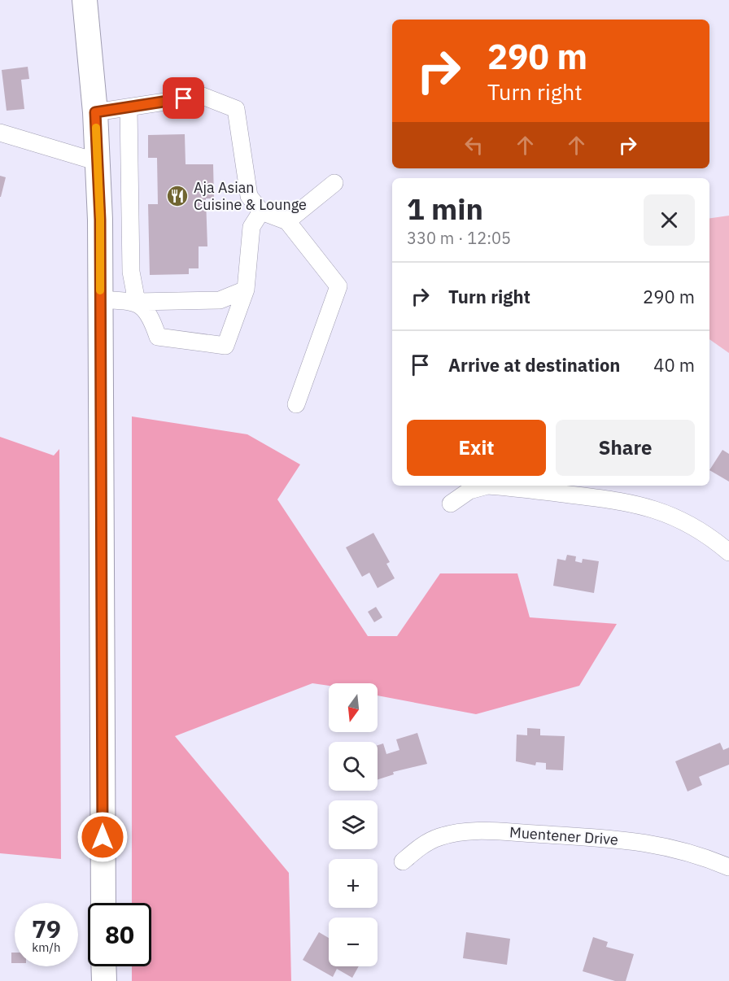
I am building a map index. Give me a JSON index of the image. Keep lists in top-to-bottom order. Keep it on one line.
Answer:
{"streets":{"street":["Muentener Drive"]},"places":{"restaurant":["Aja Asian Cuisine & Lounge"]},"north":"bottom","page":{"turn":["290 m","Turn right"],"heading":["1 min","330 m · 12:05"],"list":[{"name":"Turn right","value":"290 m"},{"name":"Arrive at destination","value":"40 m"}],"buttons":["Exit","Share"],"map_buttons":["+","−"],"speed":"79 km/h","limit":"80"}}
